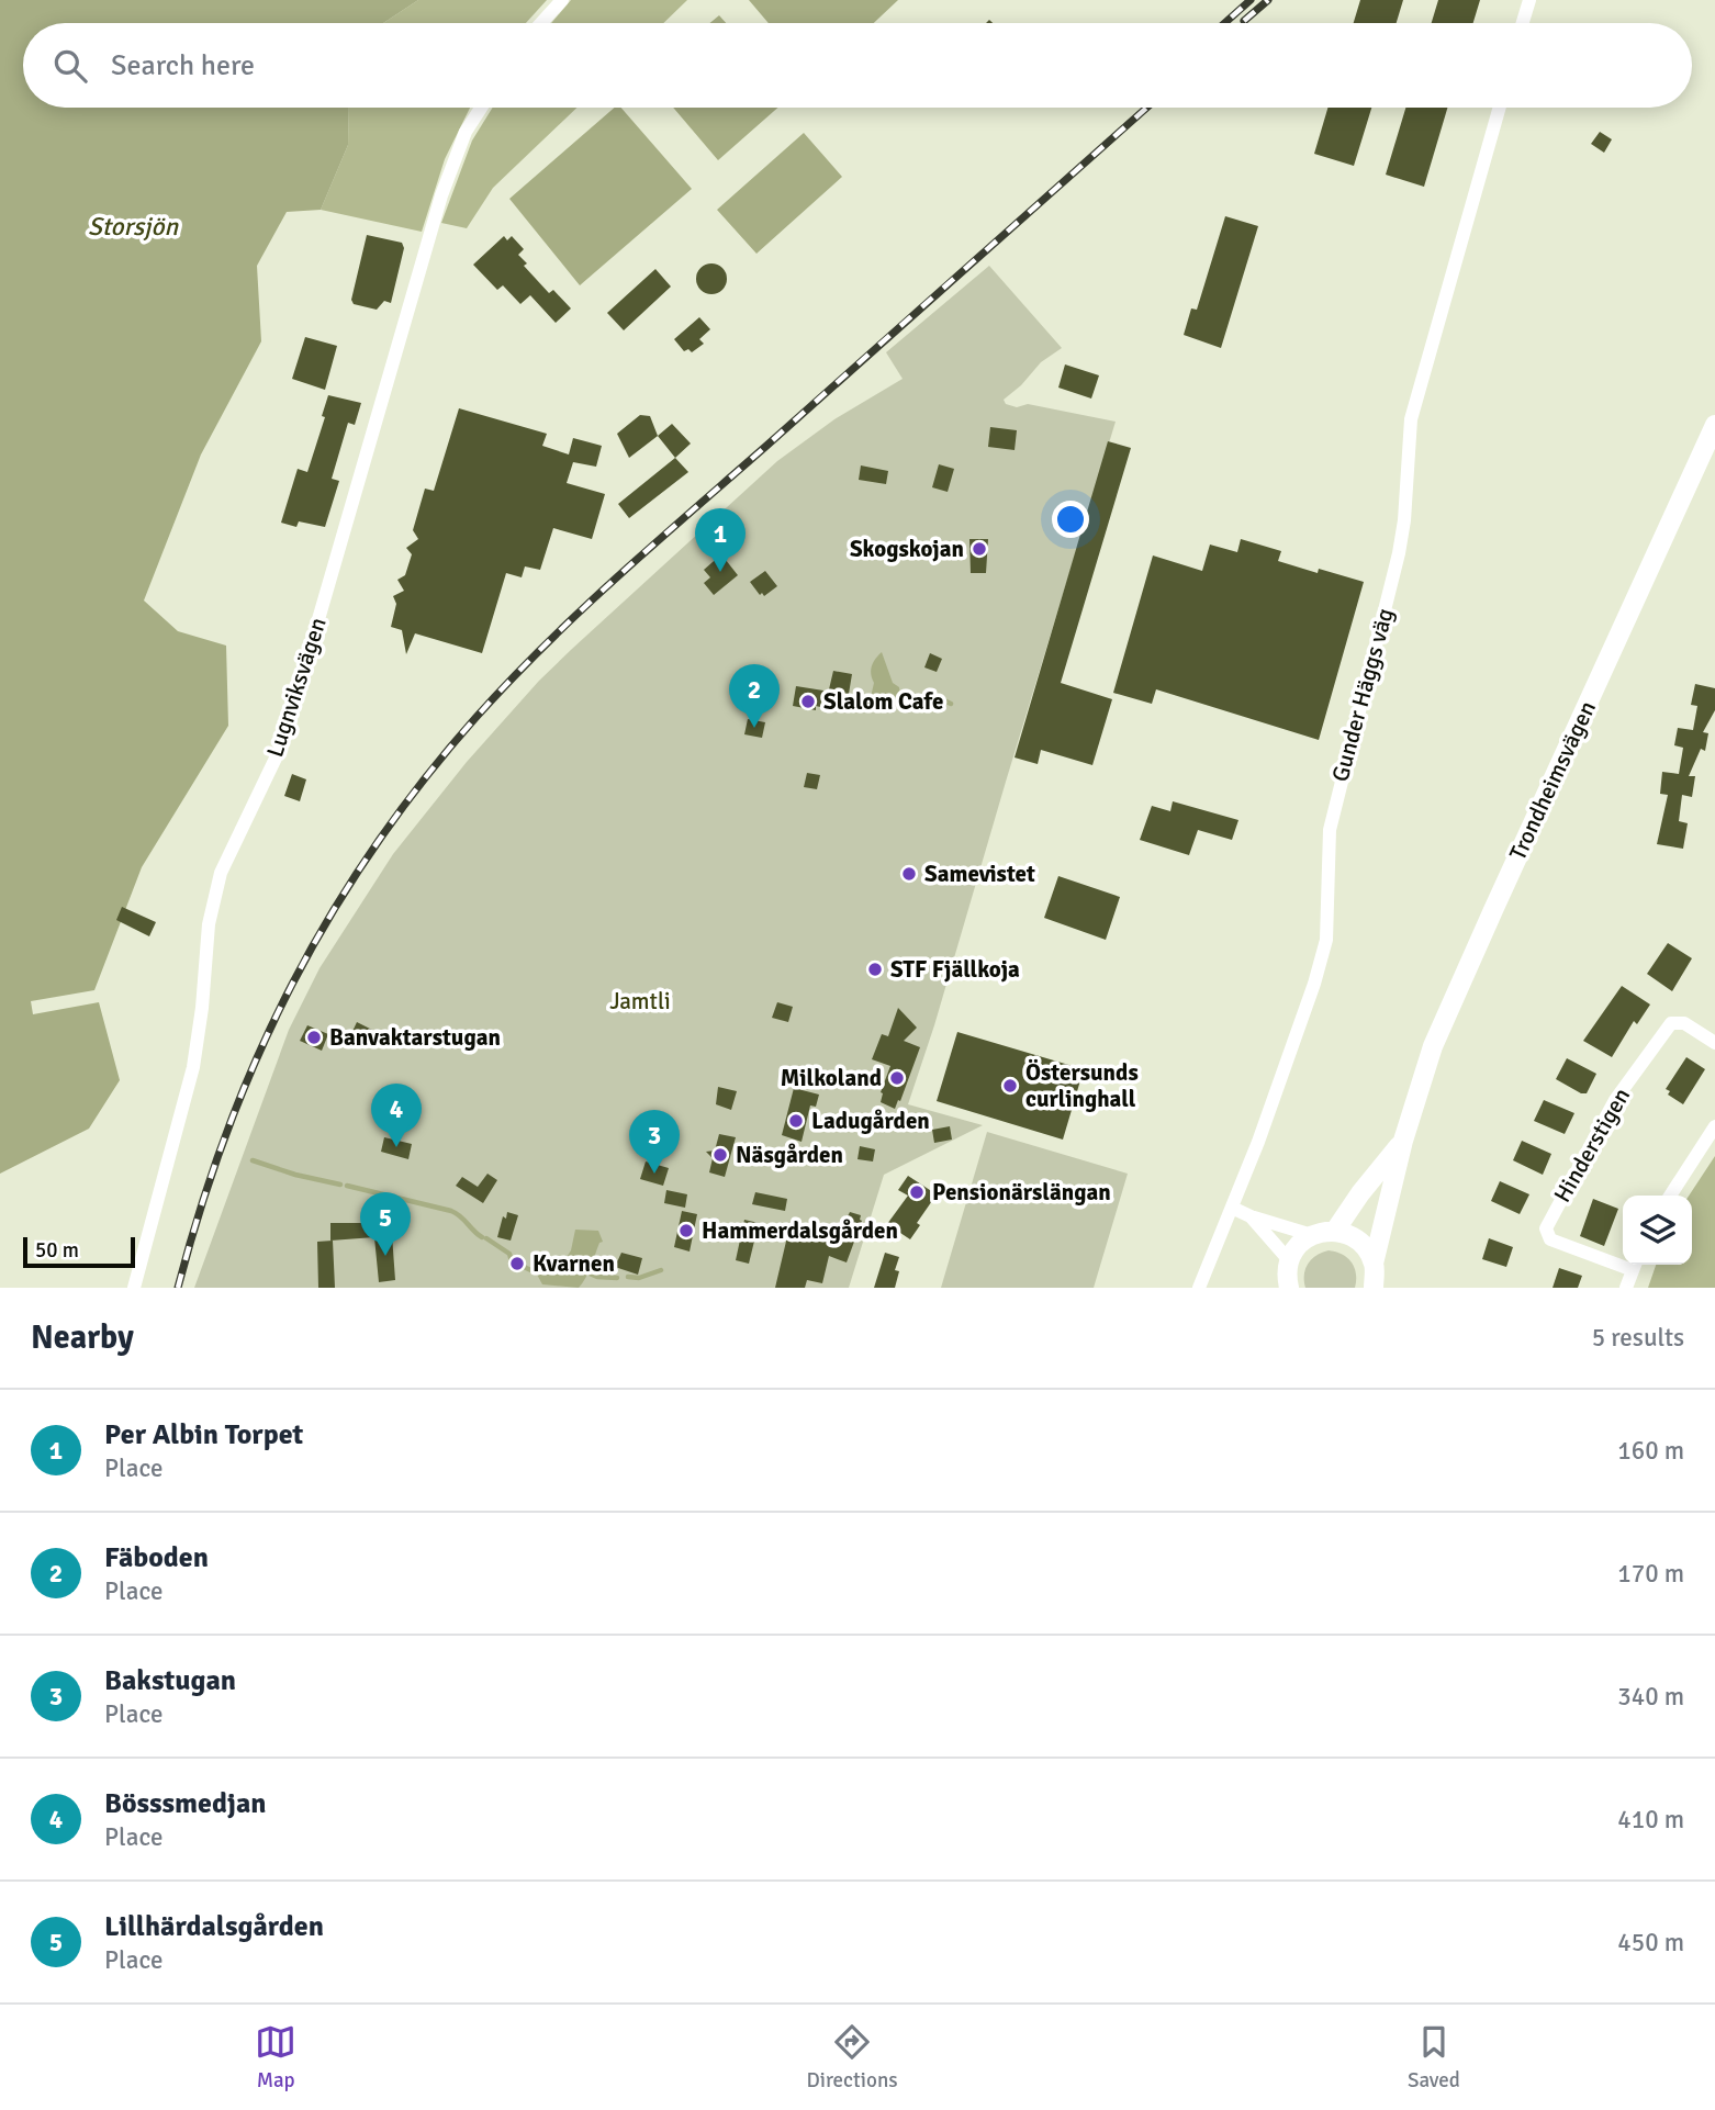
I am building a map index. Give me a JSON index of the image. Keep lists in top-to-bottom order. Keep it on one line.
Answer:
{"streets":{"main road":["Trondheimsvägen"],"street":["Lugnviksvägen","Gunder Häggs väg","Hinderstigen"]},"water":["Storsjön"],"parks":["Jamtli"],"places":["Skogskojan","Slalom Cafe","Samevistet","STF Fjällkoja","Banvaktarstugan","Milkoland","Östersunds curlinghall","Ladugården","Näsgården","Pensionärslängan","Hammerdalsgården","Kvarnen"],"scale_bar":"50 m","page":{"search":"Search here","pins":["1","2","4","3","5"],"scale":"50 m","heading":["Nearby","5 results"],"list":[{"mark":"1","name":"Per Albin Torpet","note":"Place","value":"160 m"},{"mark":"2","name":"Fäboden","note":"Place","value":"170 m"},{"mark":"3","name":"Bakstugan","note":"Place","value":"340 m"},{"mark":"4","name":"Bösssmedjan","note":"Place","value":"410 m"},{"mark":"5","name":"Lillhärdalsgården","note":"Place","value":"450 m"}],"nav":["Map","Directions","Saved"]}}
